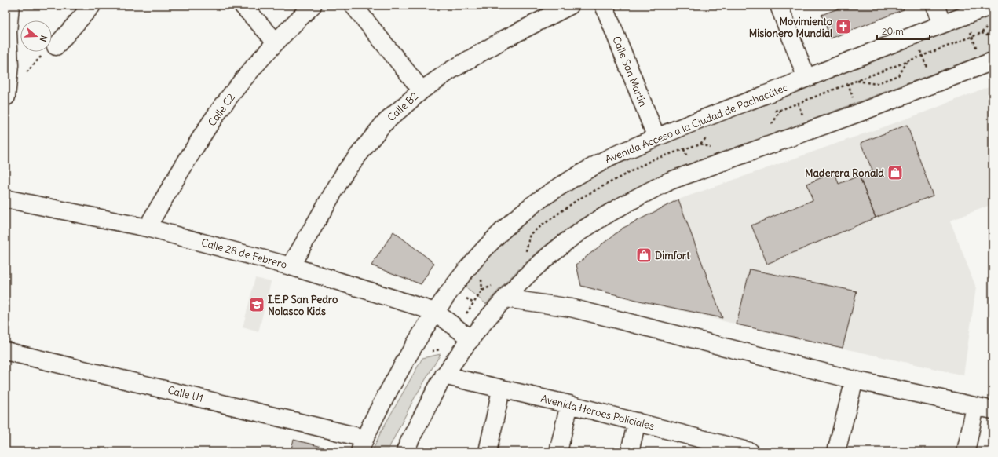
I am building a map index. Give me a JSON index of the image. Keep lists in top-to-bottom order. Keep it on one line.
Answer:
{"streets":{"street":["Calle San Martín","Calle B2","Calle C2","Avenida Acceso a la Ciudad de Pachacútec","Calle 28 de Febrero","Calle U1","Avenida Heroes Policiales"]},"crossings":[["Calle San Martín","Avenida Acceso a la Ciudad de Pachacútec"],["Calle B2","Calle 28 de Febrero"],["Calle C2","Calle 28 de Febrero"],["Avenida Acceso a la Ciudad de Pachacútec","Calle 28 de Febrero"],["Avenida Acceso a la Ciudad de Pachacútec","Calle U1"]],"places":{"church":["Movimiento Misionero Mundial"],"shop":["Maderera Ronald","Dimfort"],"school or university":["I.E.P San Pedro Nolasco Kids"]},"scale_bar":"20 m","north":"right"}
